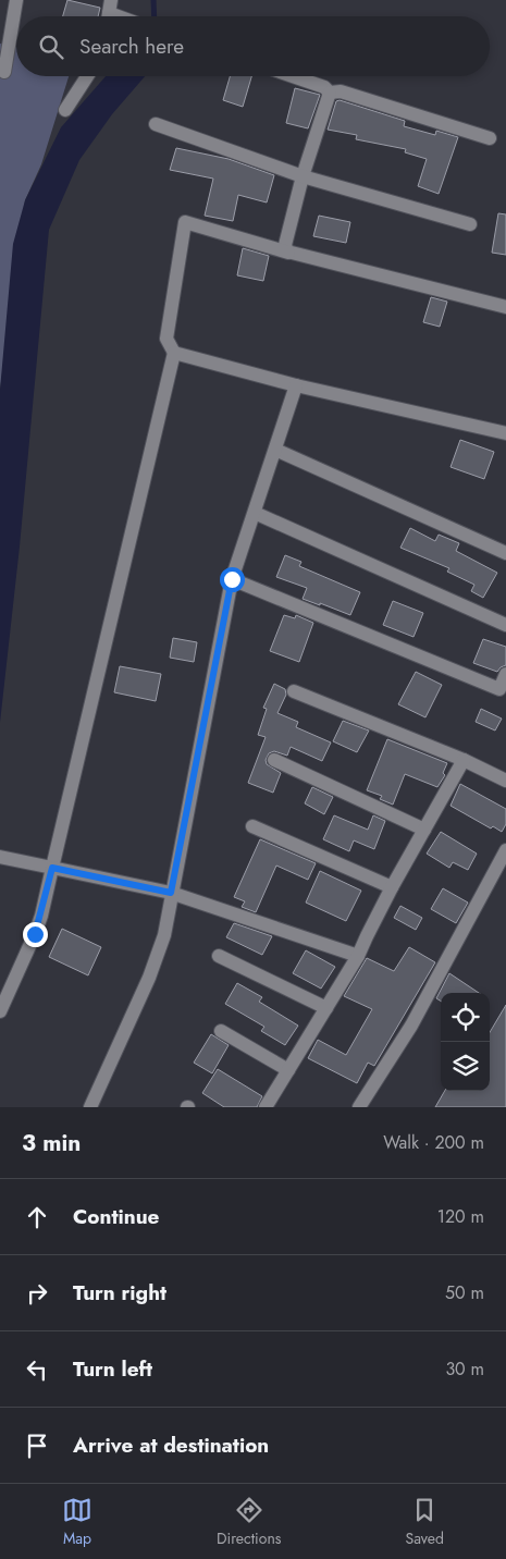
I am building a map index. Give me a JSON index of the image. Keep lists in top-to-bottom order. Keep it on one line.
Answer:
{"page":{"search":"Search here","heading":["3 min","Walk · 200 m"],"list":[["Continue","120 m"],["Turn right","50 m"],["Turn left","30 m"],"Arrive at destination"],"nav":["Map","Directions","Saved"]}}
